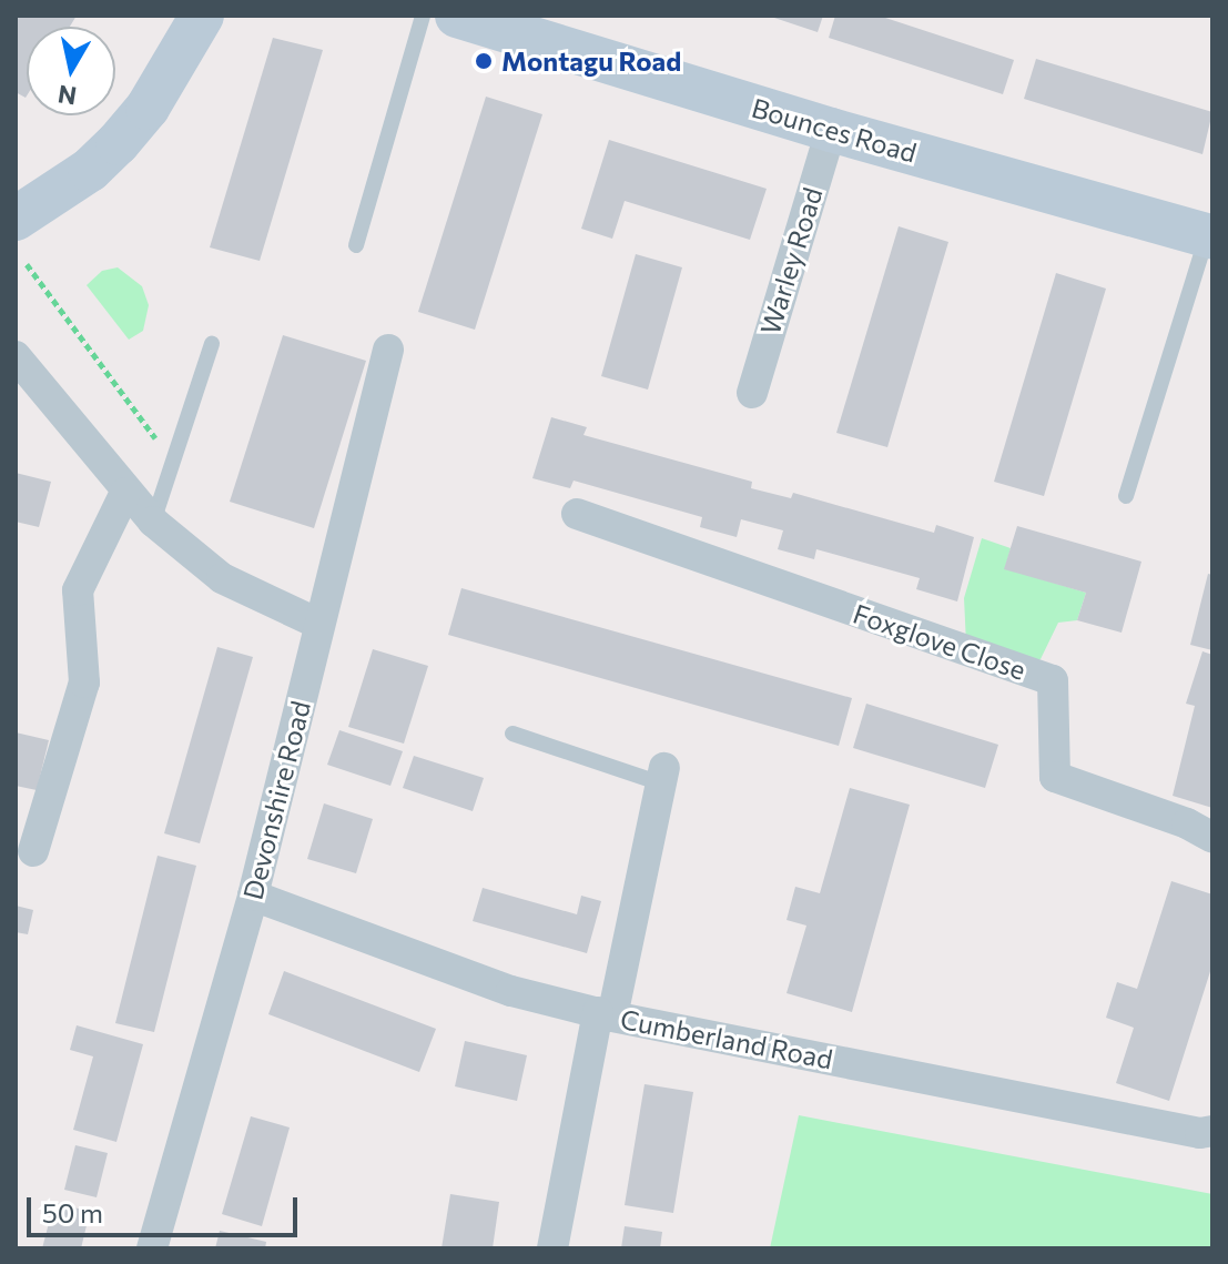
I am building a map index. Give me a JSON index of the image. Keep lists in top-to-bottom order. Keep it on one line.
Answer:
{"streets":{"street":["Bounces Road","Warley Road","Foxglove Close","Devonshire Road","Cumberland Road"]},"crossings":[["Bounces Road","Warley Road"],["Devonshire Road","Cumberland Road"]],"places":["Montagu Road"],"scale_bar":"50 m","north":"bottom"}
